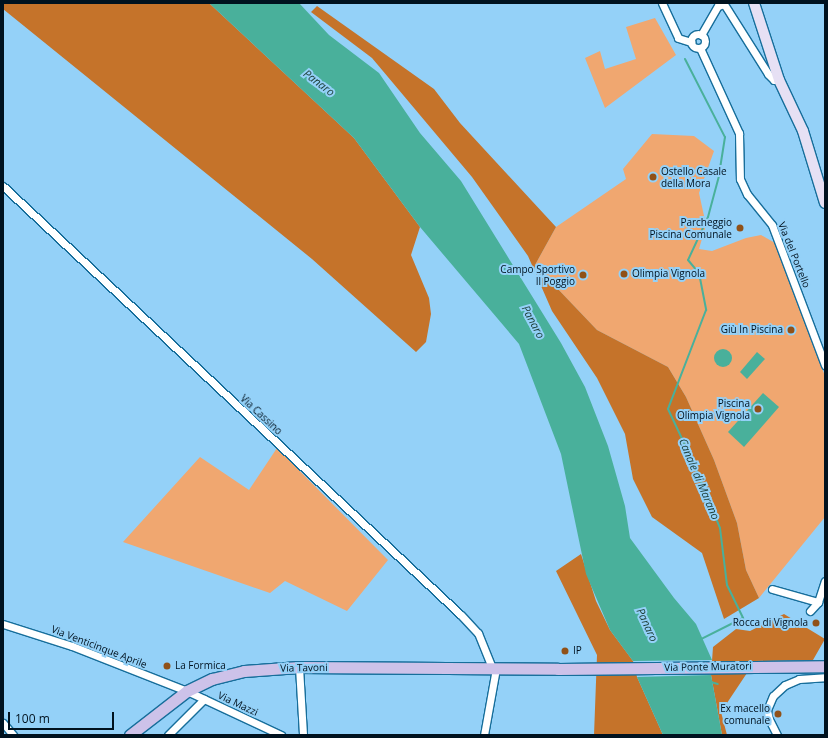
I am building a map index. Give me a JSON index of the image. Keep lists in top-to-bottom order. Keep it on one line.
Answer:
{"streets":{"main road":["Via Ponte Muratori","Via Tavoni"],"street":["Via del Portello","Via Cassino","Via Venticinque Aprile","Via Mazzi"]},"crossings":[["Via Cassino","Via Tavoni"],["Via Venticinque Aprile","Via Tavoni"],["Via Venticinque Aprile","Via Mazzi"],["Via Ponte Muratori","Via Tavoni"],["Via Tavoni","Via Mazzi"]],"water":["Panaro","Canale di Marano"],"places":["Ostello Casale della Mora","Parcheggio Piscina Comunale","Olimpia Vignola","Campo Sportivo Il Poggio","Giù In Piscina","Piscina Olimpia Vignola","Rocca di Vignola","IP","La Formica","Ex macello comunale"],"scale_bar":"100 m"}
